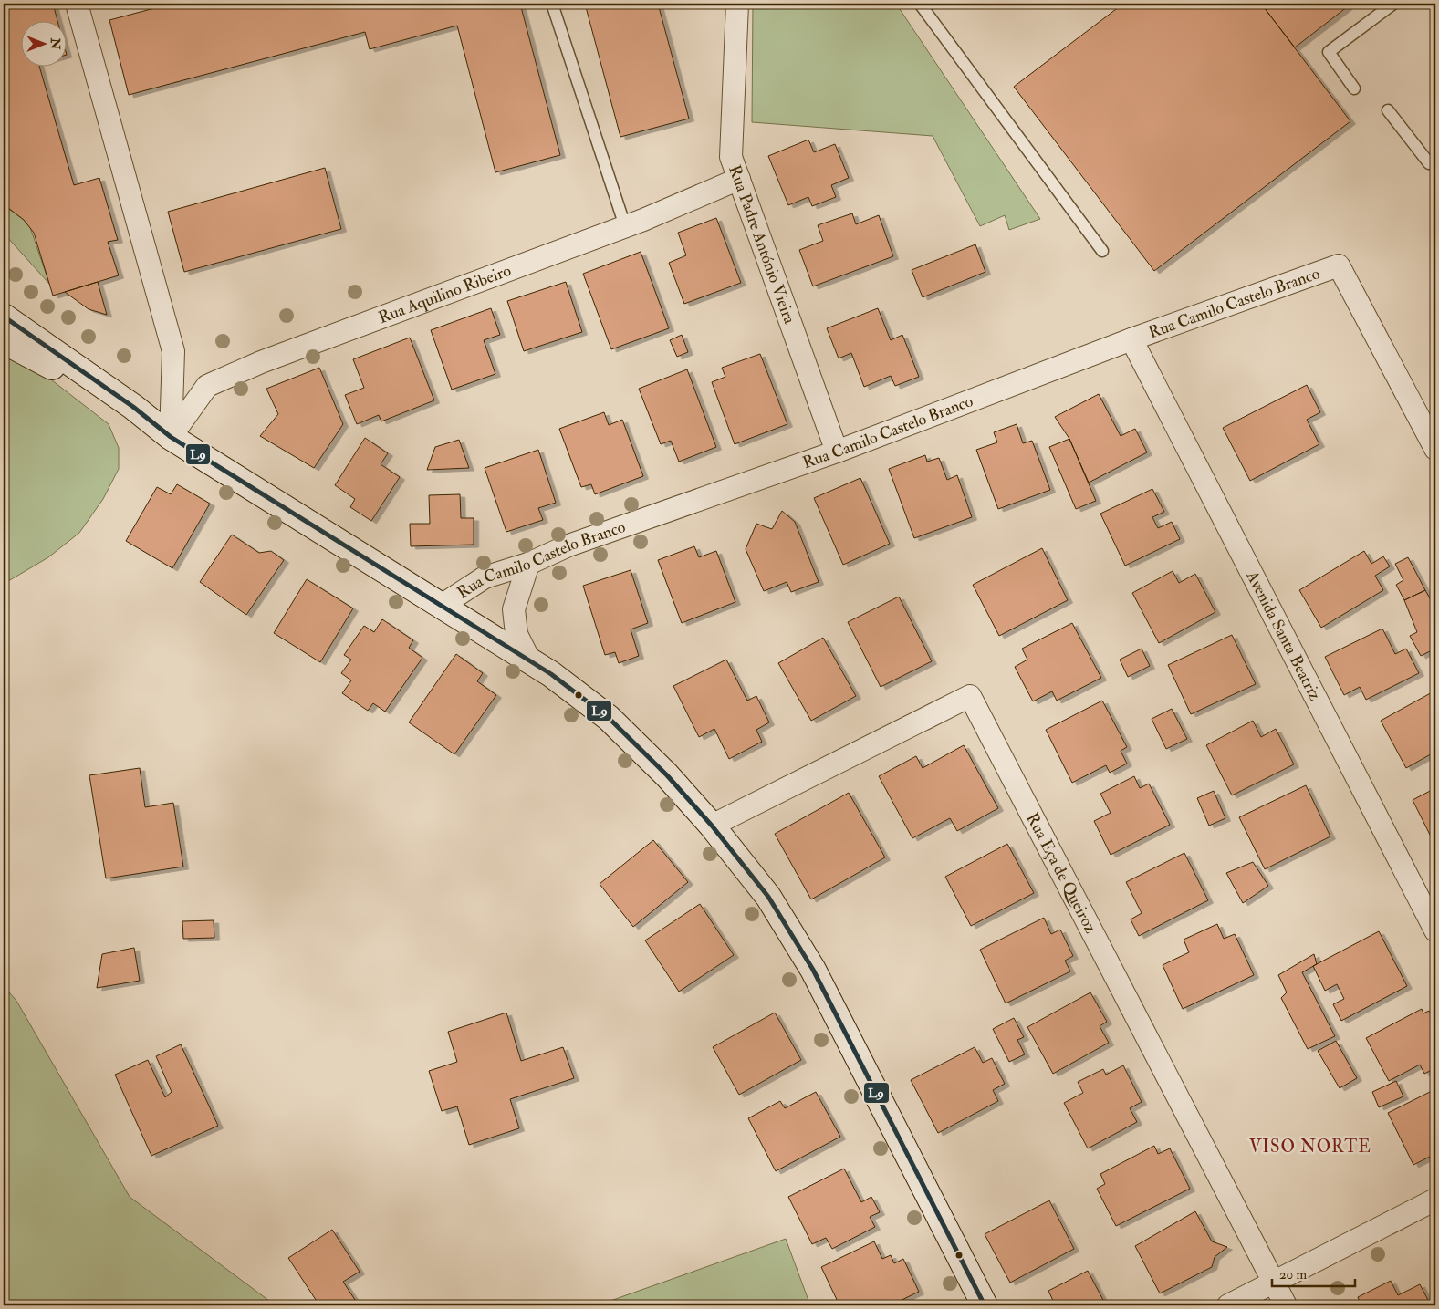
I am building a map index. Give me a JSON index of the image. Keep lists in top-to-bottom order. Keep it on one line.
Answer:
{"streets":{"street":["Rua Padre António Vieira","Rua Aquilino Ribeiro","Rua Camilo Castelo Branco","Avenida Santa Beatriz","Rua Eça de Queiroz"]},"crossings":[["Rua Padre António Vieira","Rua Aquilino Ribeiro"],["Rua Padre António Vieira","Rua Camilo Castelo Branco"],["Rua Camilo Castelo Branco","Avenida Santa Beatriz"]],"districts":["VISO NORTE"],"lines":["transit line L9"],"scale_bar":"20 m","north":"right"}
